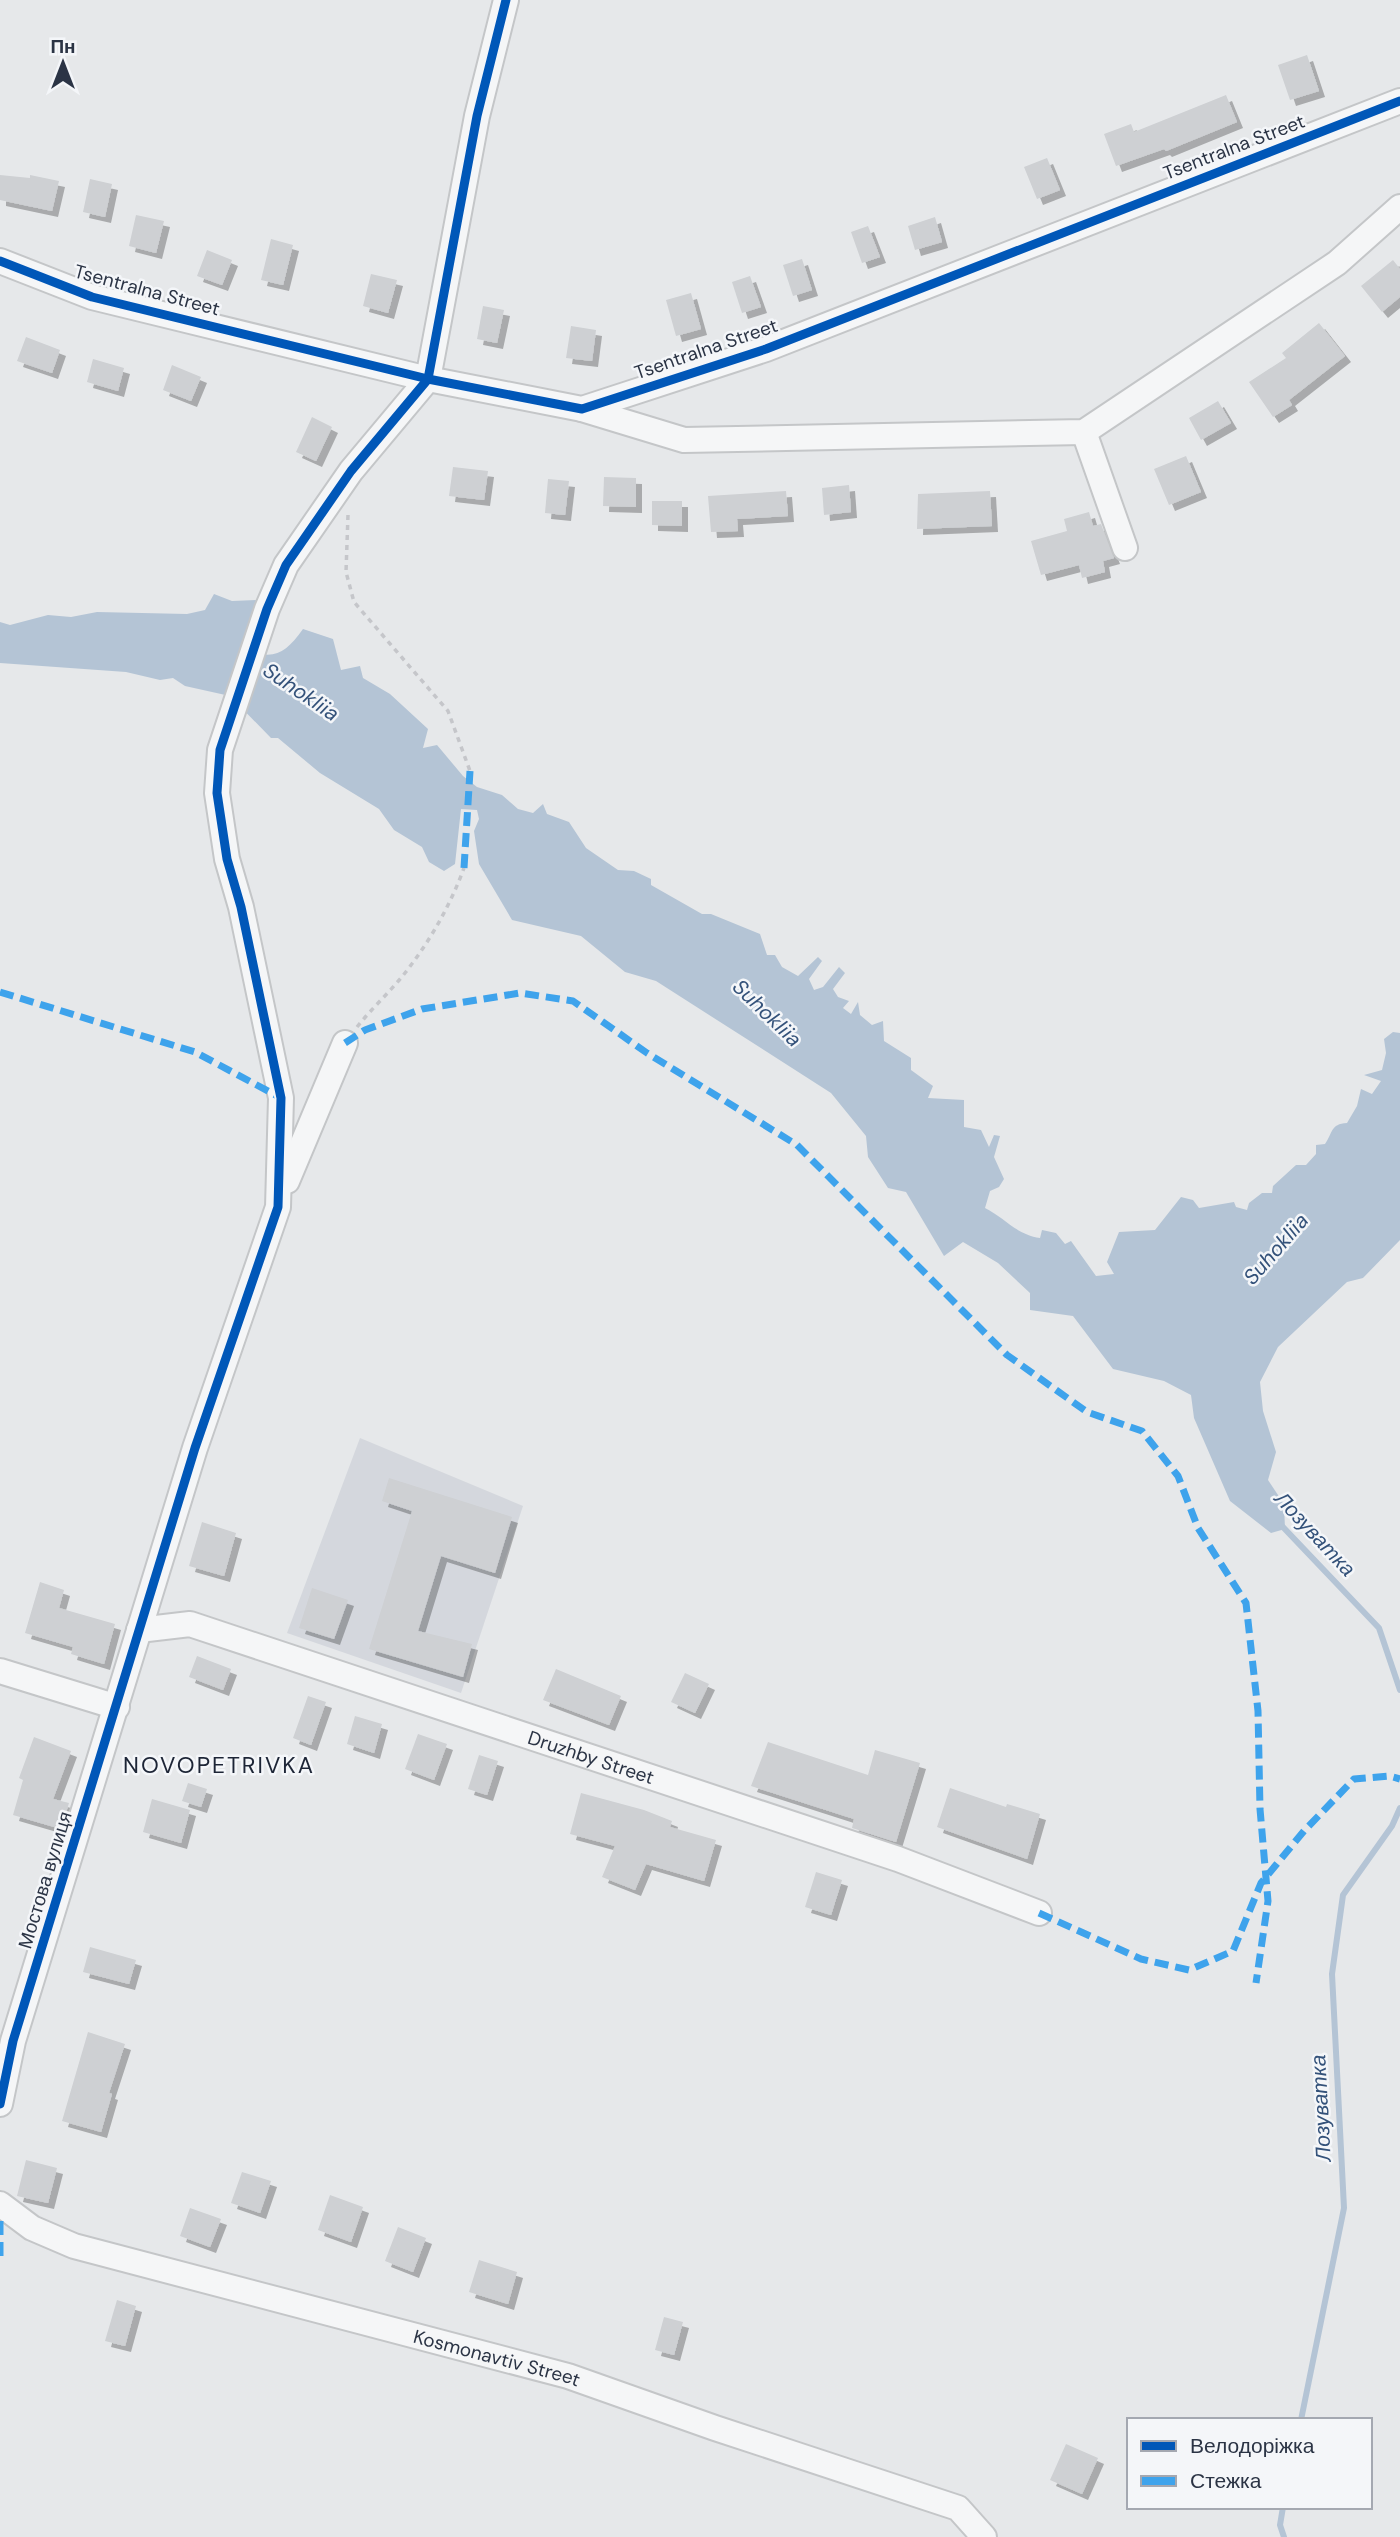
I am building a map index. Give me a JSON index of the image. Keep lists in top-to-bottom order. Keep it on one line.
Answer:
{"streets":{"street":["Tsentralna Street","Druzhby Street","Мостова вулиця","Kosmonavtiv Street"]},"crossings":[["Druzhby Street","Мостова вулиця"]],"districts":["NOVOPETRIVKA"],"water":["Suhokliia","Лозуватка"],"legend":["Велодоріжка","Стежка"],"north":"top"}
